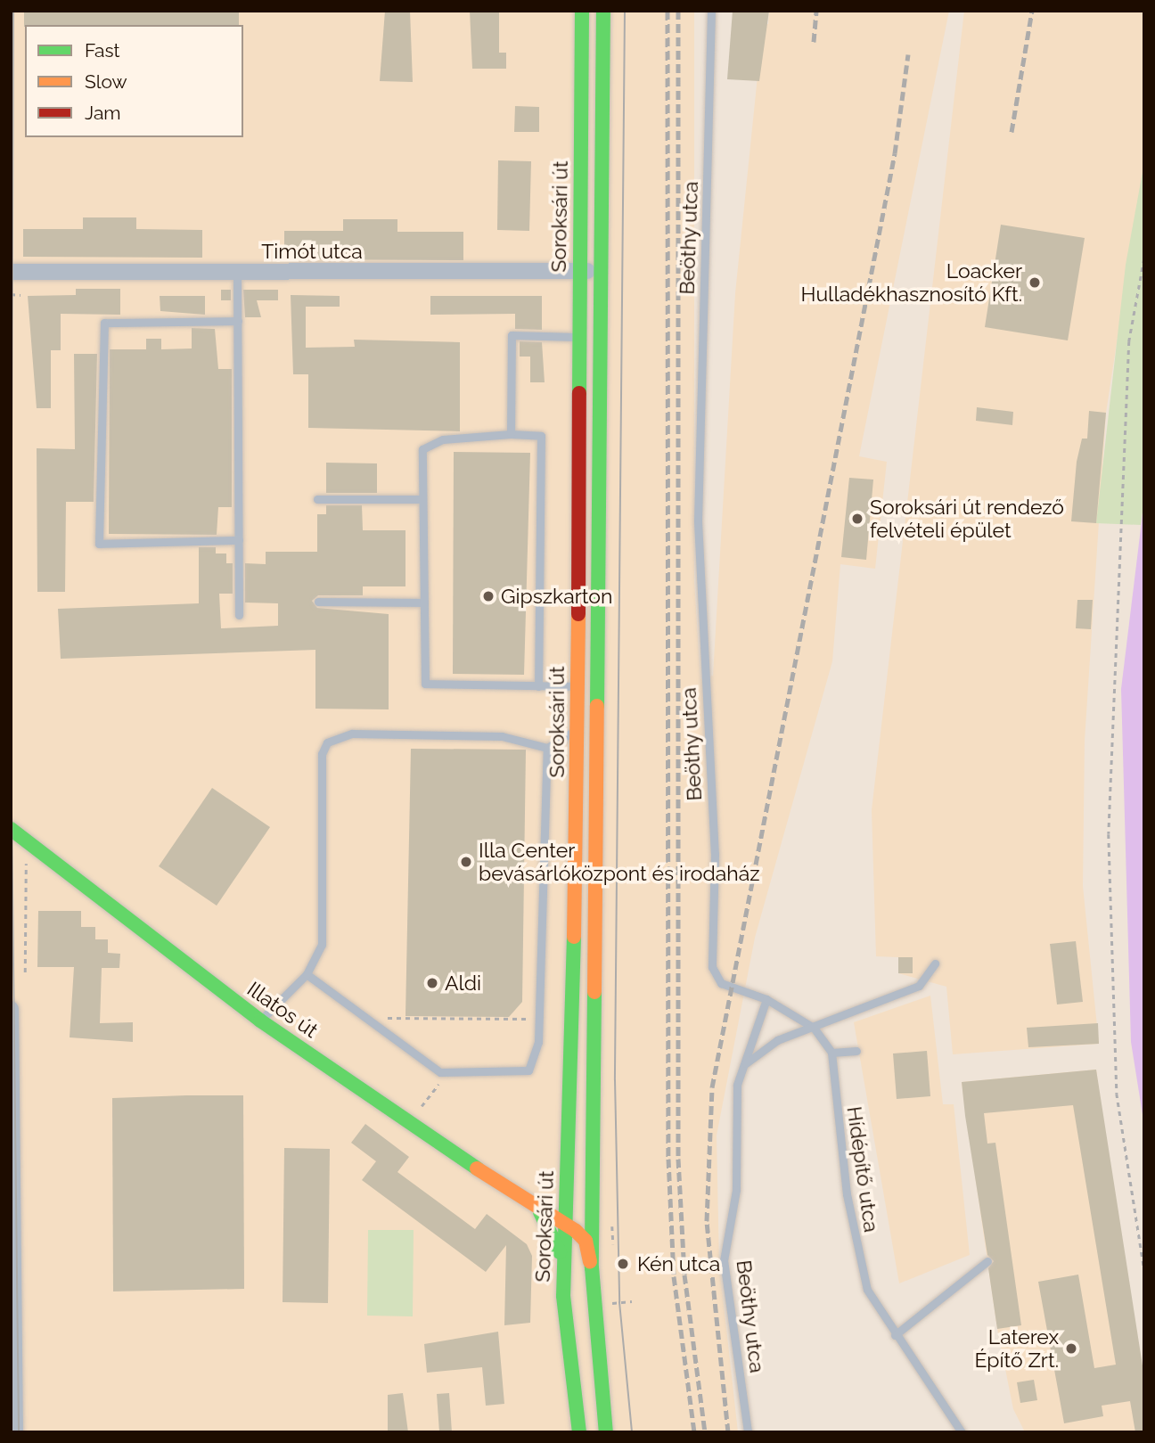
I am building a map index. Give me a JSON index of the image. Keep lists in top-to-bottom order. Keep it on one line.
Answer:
{"streets":{"main road":["Soroksári út","Illatos út"],"street":["Timót utca"],"lane":["Beöthy utca","Hídépítő utca"]},"crossings":[["Soroksári út","Timót utca"],["Soroksári út","Illatos út"]],"places":["Loacker Hulladékhasznosító Kft.","Soroksári út rendező felvételi épület","Gipszkarton","Illa Center bevásárlóközpont és irodaház","Aldi","Kén utca","Laterex Építő Zrt."],"legend":["Fast","Slow","Jam"]}
